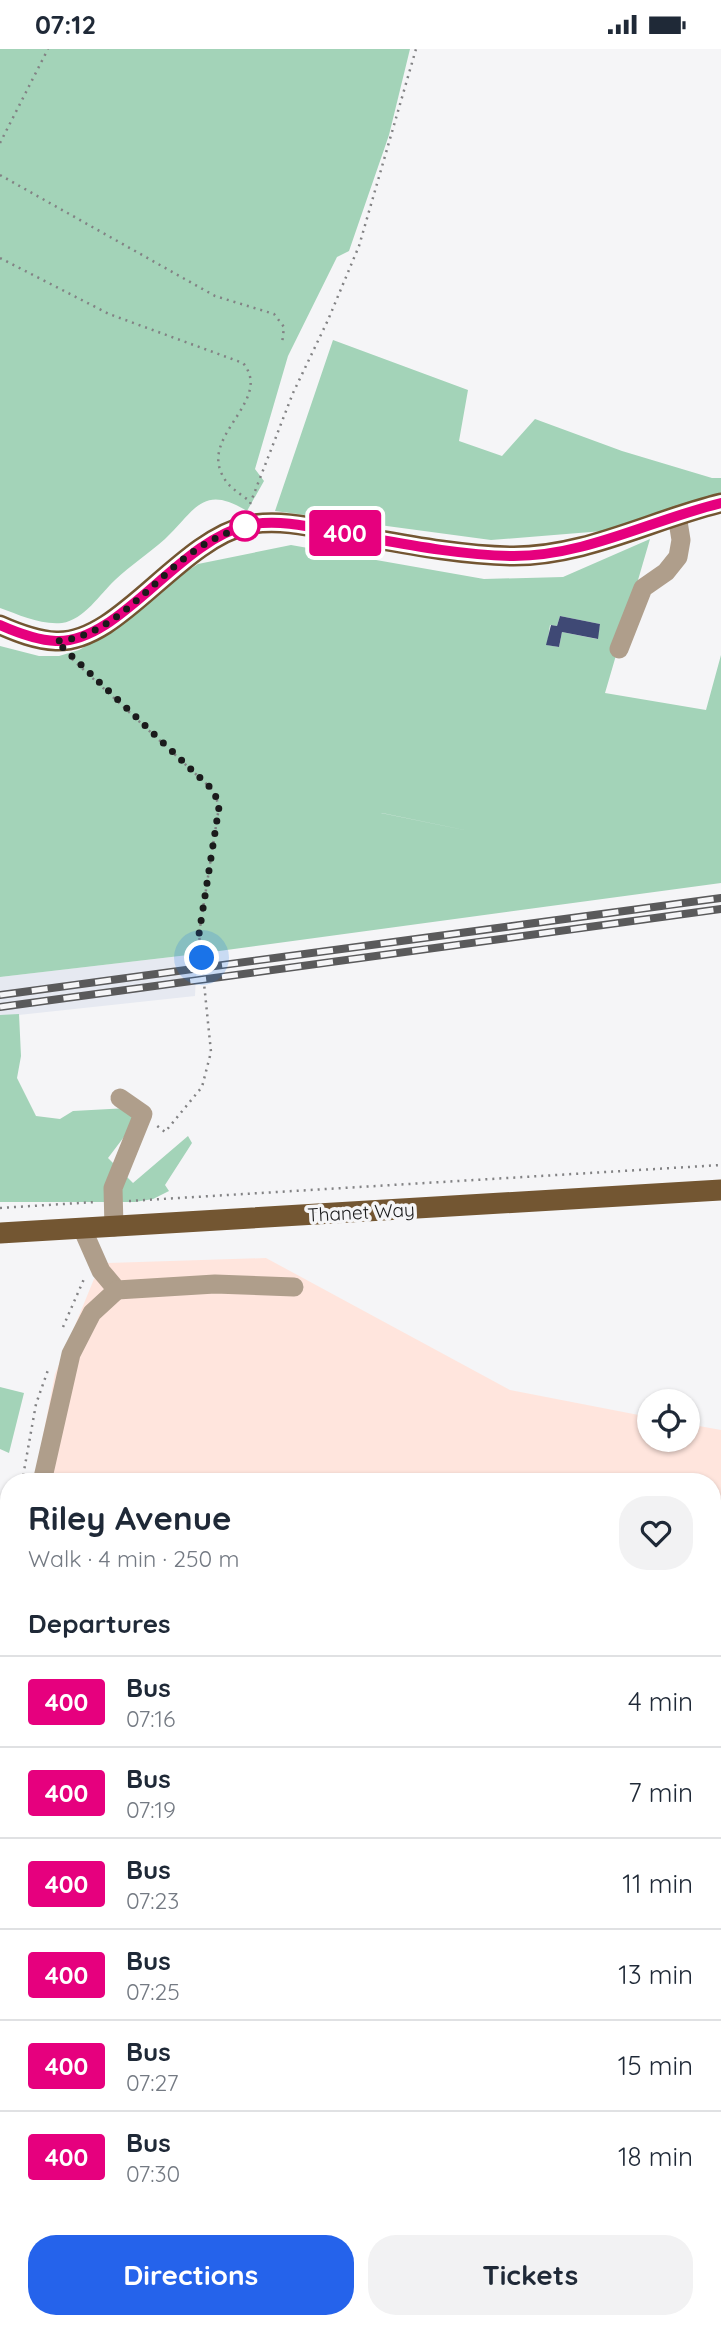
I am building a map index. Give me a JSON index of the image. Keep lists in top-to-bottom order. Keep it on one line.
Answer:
{"streets":{"main road":["Thanet Way"]},"lines":["bus line 400"],"page":{"status":"07:12","on_map":"400","heading":[["Riley Avenue","Walk · 4 min · 250 m"],"Departures"],"list":[{"mark":"400","name":"Bus","note":"07:16","value":"4 min"},{"mark":"400","name":"Bus","note":"07:19","value":"7 min"},{"mark":"400","name":"Bus","note":"07:23","value":"11 min"},{"mark":"400","name":"Bus","note":"07:25","value":"13 min"},{"mark":"400","name":"Bus","note":"07:27","value":"15 min"},{"mark":"400","name":"Bus","note":"07:30","value":"18 min"}],"buttons":["Directions","Tickets"]}}
